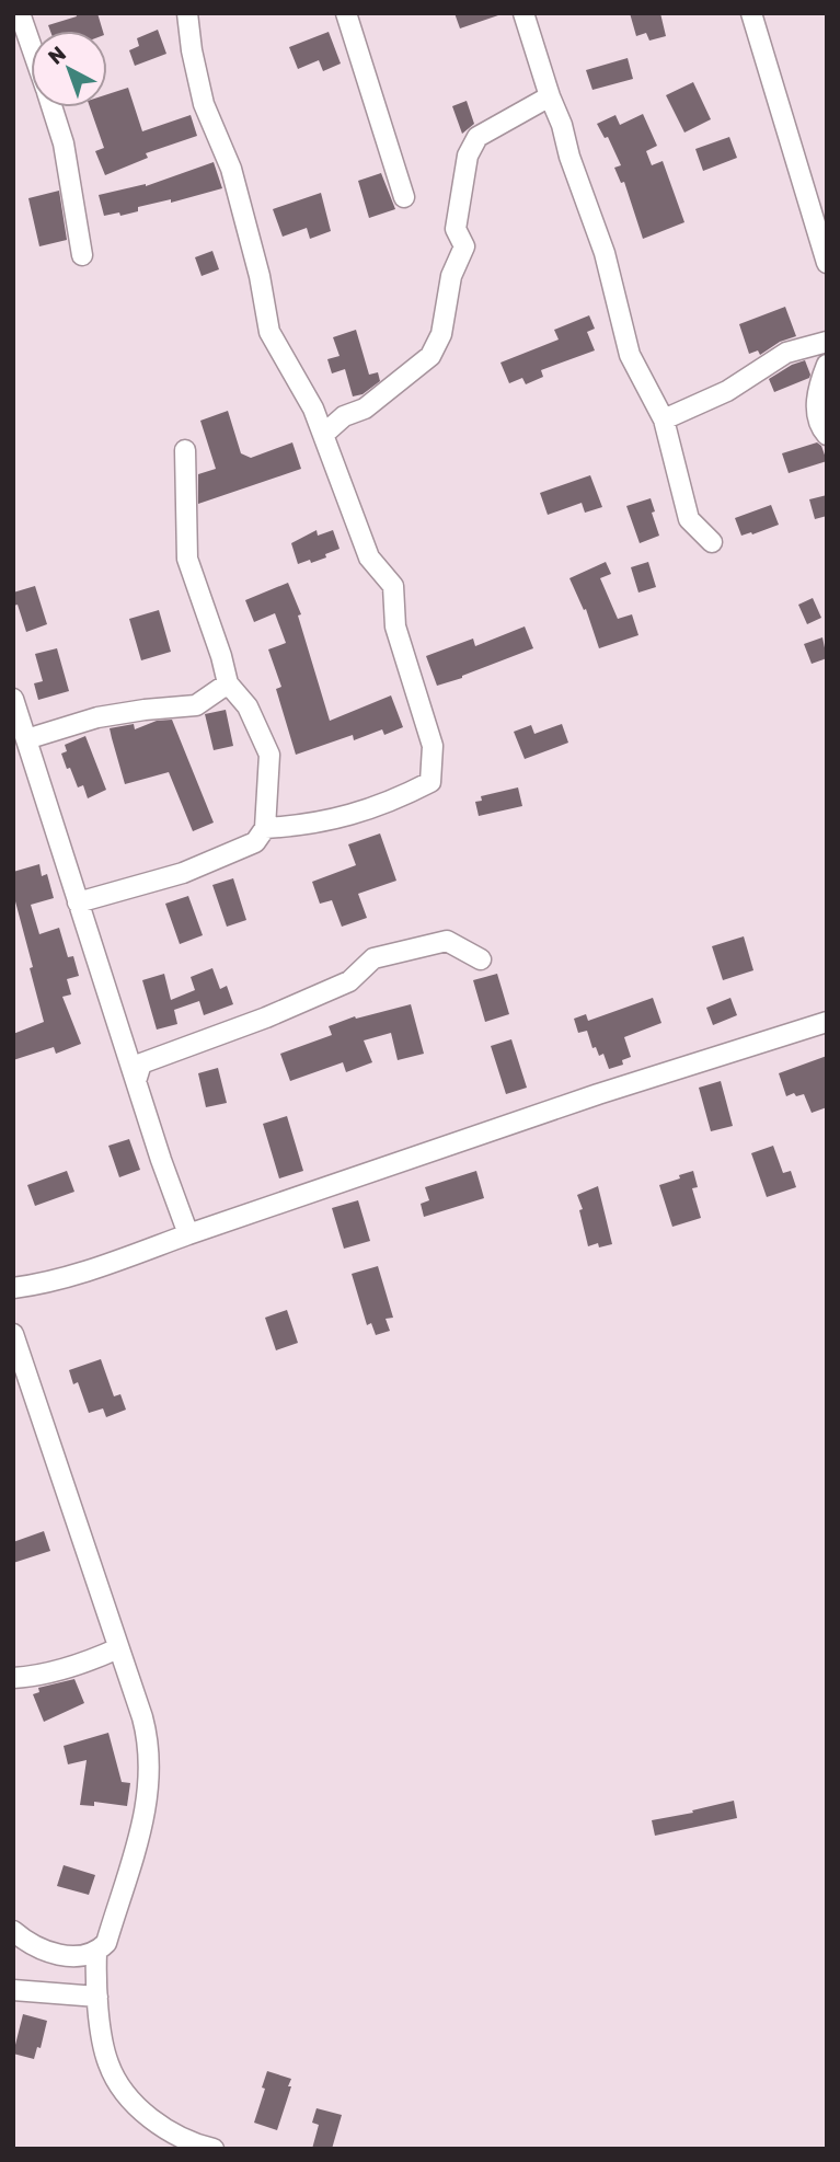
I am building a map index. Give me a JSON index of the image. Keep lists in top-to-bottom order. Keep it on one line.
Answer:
{"north":"top left"}
